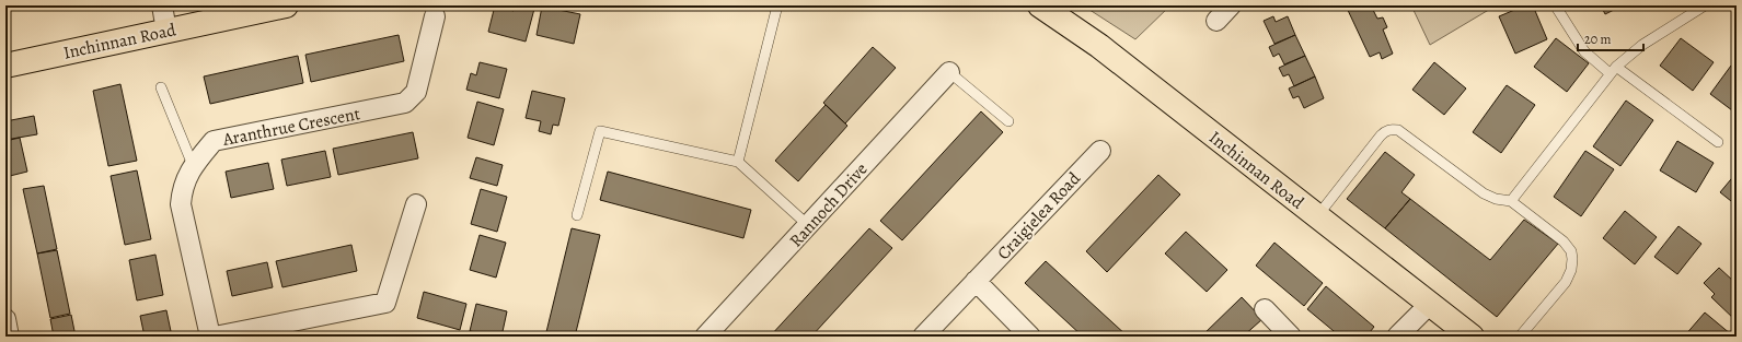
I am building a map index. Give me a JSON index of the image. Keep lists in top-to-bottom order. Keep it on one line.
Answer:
{"streets":{"main road":["Inchinnan Road"],"street":["Aranthrue Crescent","Rannoch Drive","Craigielea Road"]},"scale_bar":"20 m"}
